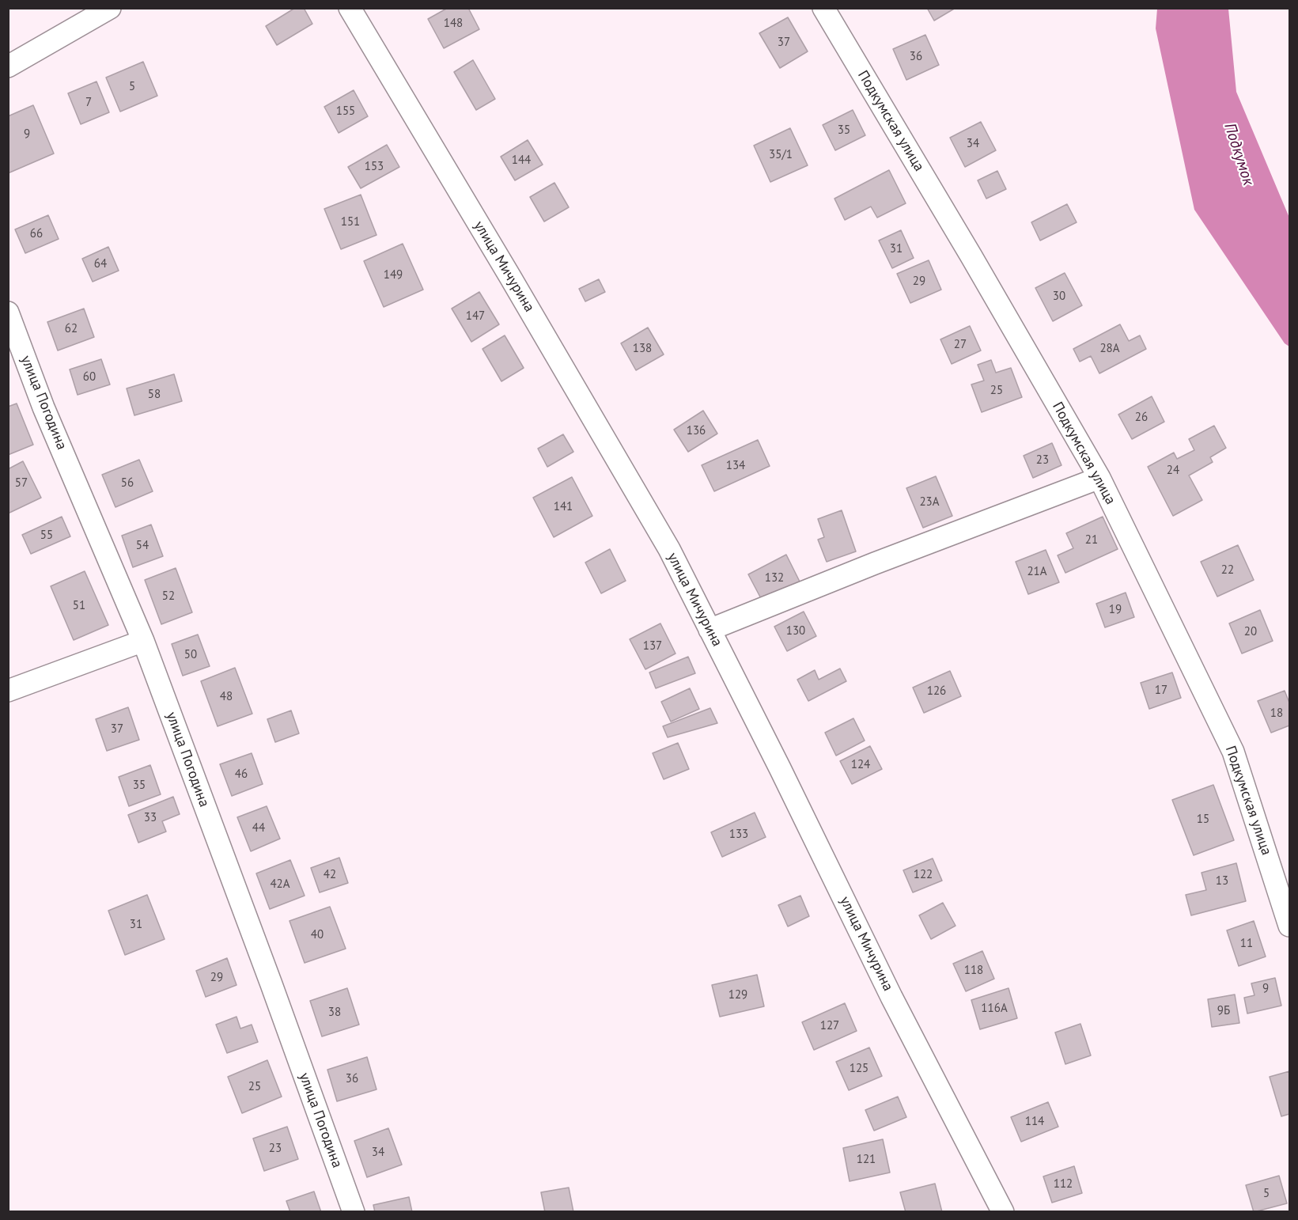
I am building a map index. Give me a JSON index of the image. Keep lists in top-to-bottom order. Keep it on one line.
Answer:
{"streets":{"street":["Подкумская улица","улица Мичурина","улица Погодина"]},"water":["Подкумок"],"house_numbers":["148","37","36","5","7","155","35","9","34","35/1","144","153","151","66","31","64","149","29","30","147","62","27","138","28А","60","25","58","26","136","23","134","24","57","56","23А","141","55","21","54","22","21А","132","52","51","19","130","20","137","50","17","126","48","18","37","124","46","35","33","15","44","133","42","122","13","42А","31","40","11","118","29","9","129","116А","9Б","38","127","125","36","25","114","23","34","121","112","5"]}
